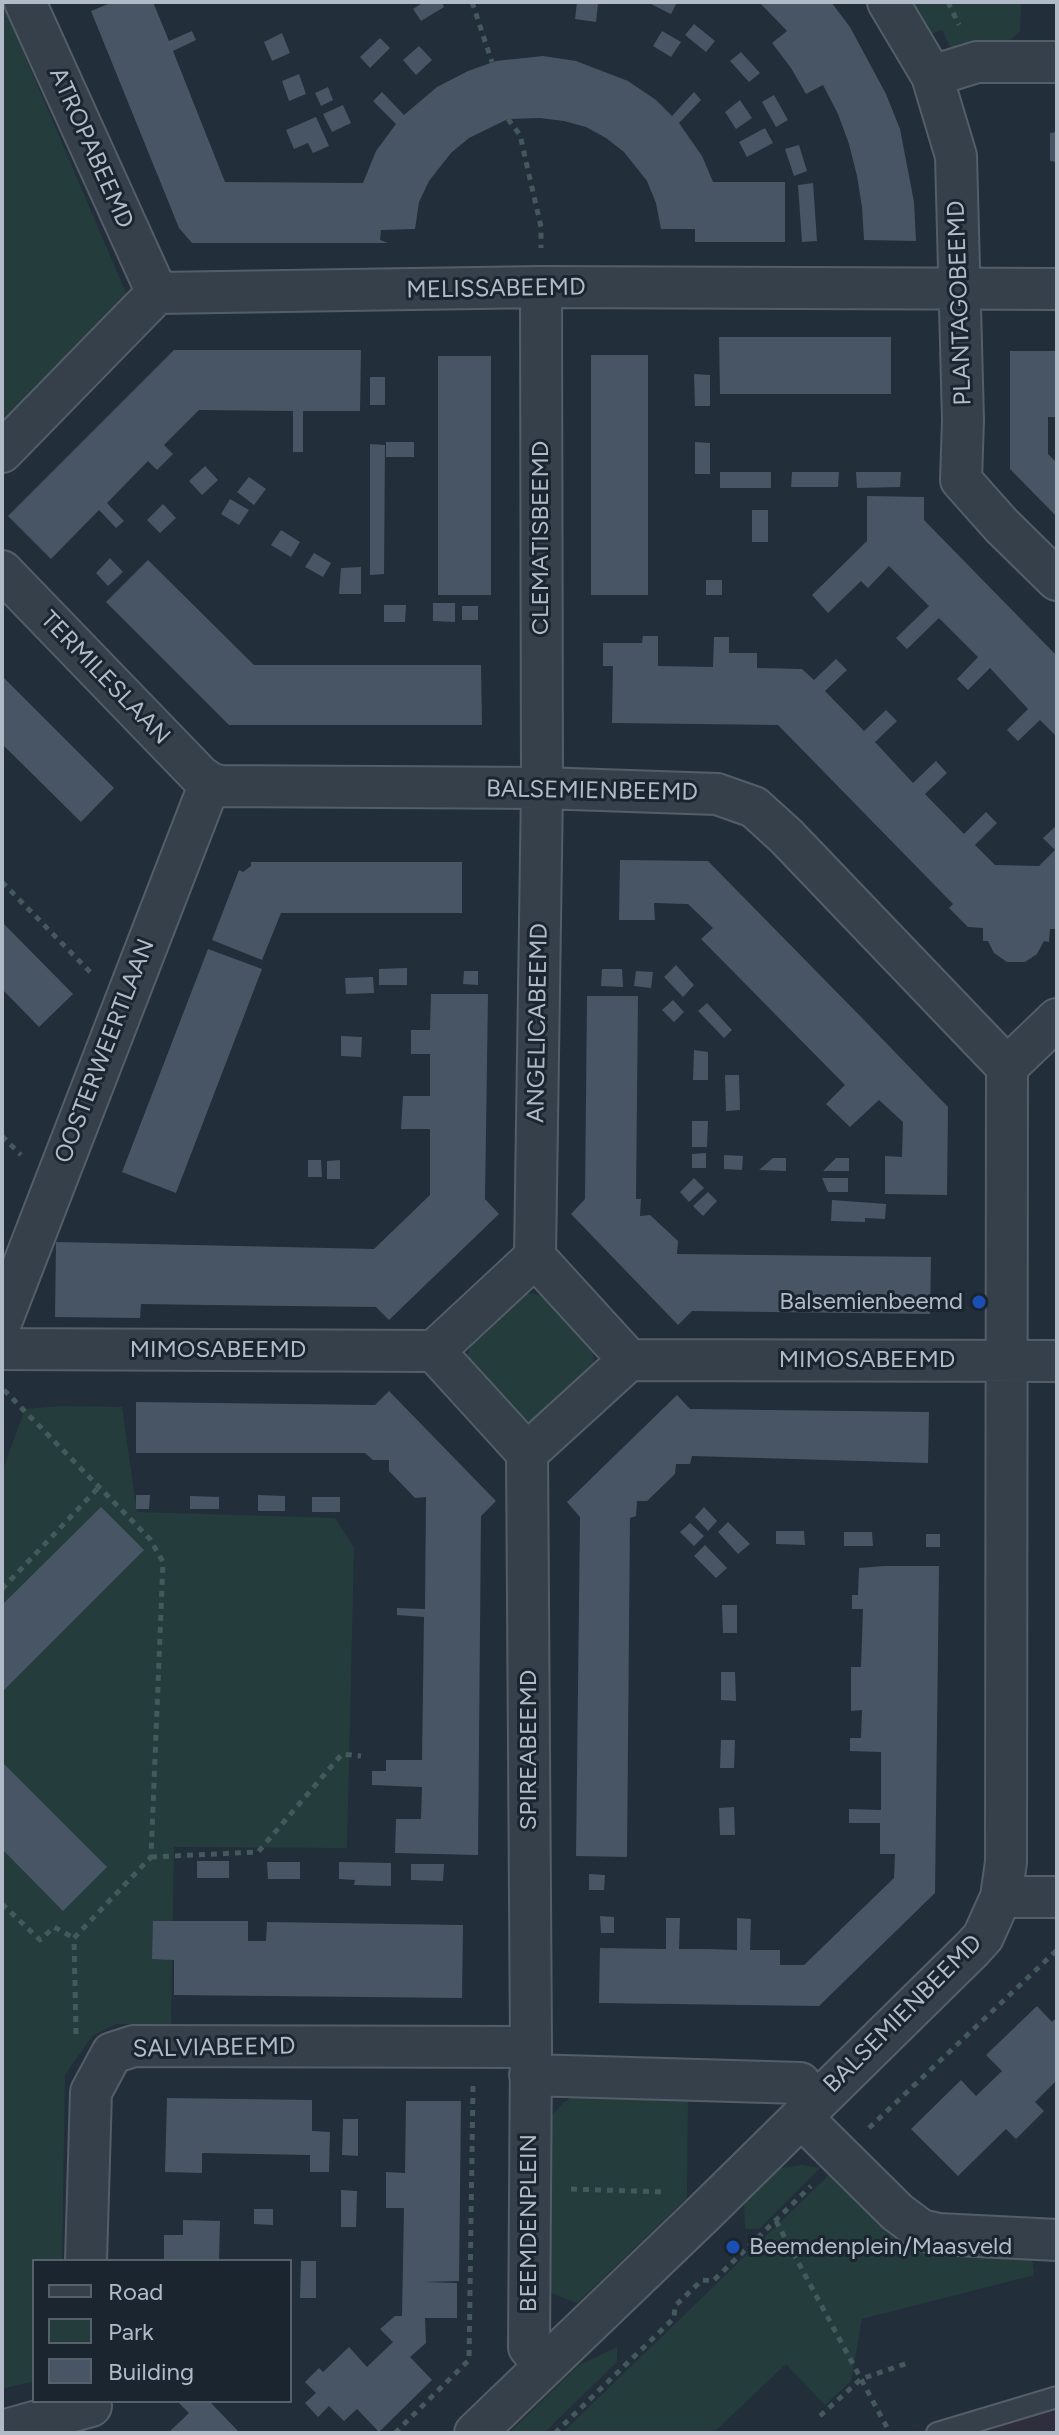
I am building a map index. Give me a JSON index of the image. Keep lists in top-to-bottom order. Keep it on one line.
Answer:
{"streets":{"street":["ATROPABEEMD","MELISSABEEMD","PLANTAGOBEEMD","CLEMATISBEEMD","TERMILESLAAN","BALSEMIENBEEMD","ANGELICABEEMD","OOSTERWEERTLAAN","MIMOSABEEMD","SPIREABEEMD","SALVIABEEMD","BEEMDENPLEIN"]},"crossings":[["ATROPABEEMD","MELISSABEEMD"],["MELISSABEEMD","PLANTAGOBEEMD"],["MELISSABEEMD","CLEMATISBEEMD"],["CLEMATISBEEMD","BALSEMIENBEEMD"],["CLEMATISBEEMD","ANGELICABEEMD"],["TERMILESLAAN","BALSEMIENBEEMD"],["TERMILESLAAN","OOSTERWEERTLAAN"],["BALSEMIENBEEMD","ANGELICABEEMD"],["BALSEMIENBEEMD","OOSTERWEERTLAAN"],["BALSEMIENBEEMD","MIMOSABEEMD"],["BALSEMIENBEEMD","BEEMDENPLEIN"],["SPIREABEEMD","SALVIABEEMD"],["SPIREABEEMD","BEEMDENPLEIN"],["SALVIABEEMD","BEEMDENPLEIN"]],"places":["Balsemienbeemd","Beemdenplein/Maasveld"],"legend":["Road","Park","Building"]}
